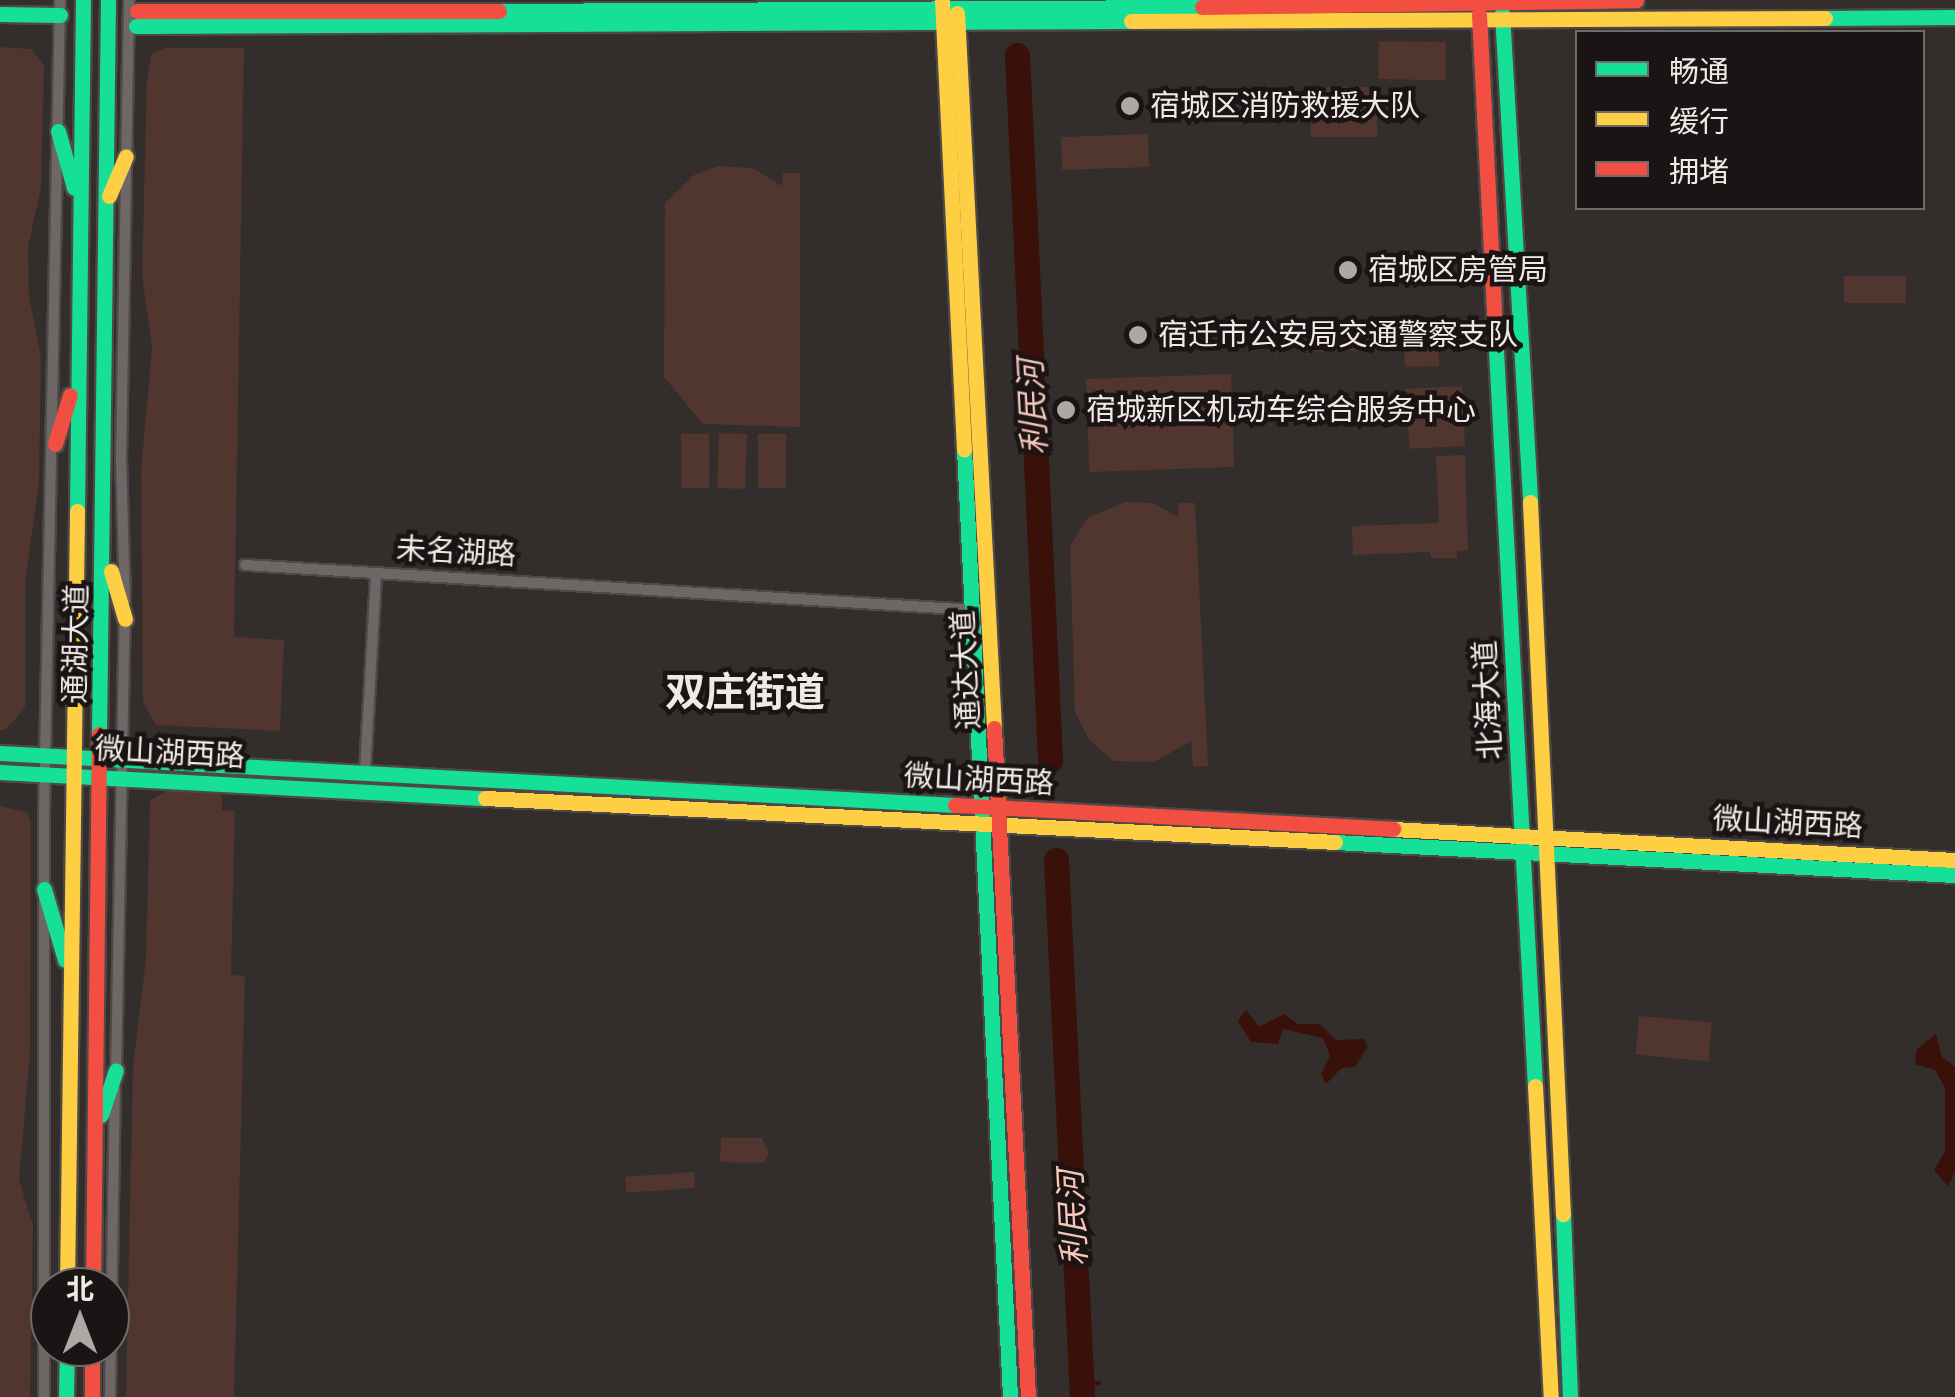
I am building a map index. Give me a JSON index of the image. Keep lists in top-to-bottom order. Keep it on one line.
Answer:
{"streets":{"street":["未名湖路","通湖大道","通达大道","北海大道","微山湖西路"]},"crossings":[["未名湖路","通达大道"],["通湖大道","微山湖西路"],["通达大道","微山湖西路"],["北海大道","微山湖西路"]],"districts":["双庄街道"],"water":["利民河"],"places":["宿城区消防救援大队","宿城区房管局","宿迁市公安局交通警察支队","宿城新区机动车综合服务中心"],"legend":["畅通","缓行","拥堵"],"north":"top"}
